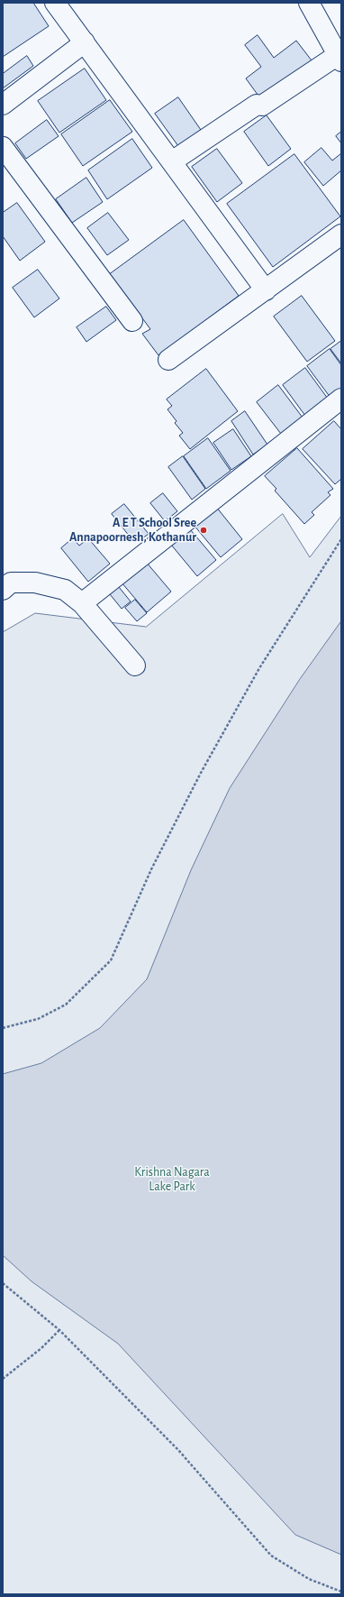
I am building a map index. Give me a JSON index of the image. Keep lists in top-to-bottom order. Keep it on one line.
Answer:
{"parks":["Krishna Nagara Lake Park"],"places":["A E T School Sree Annapoornesh, Kothanur"]}
